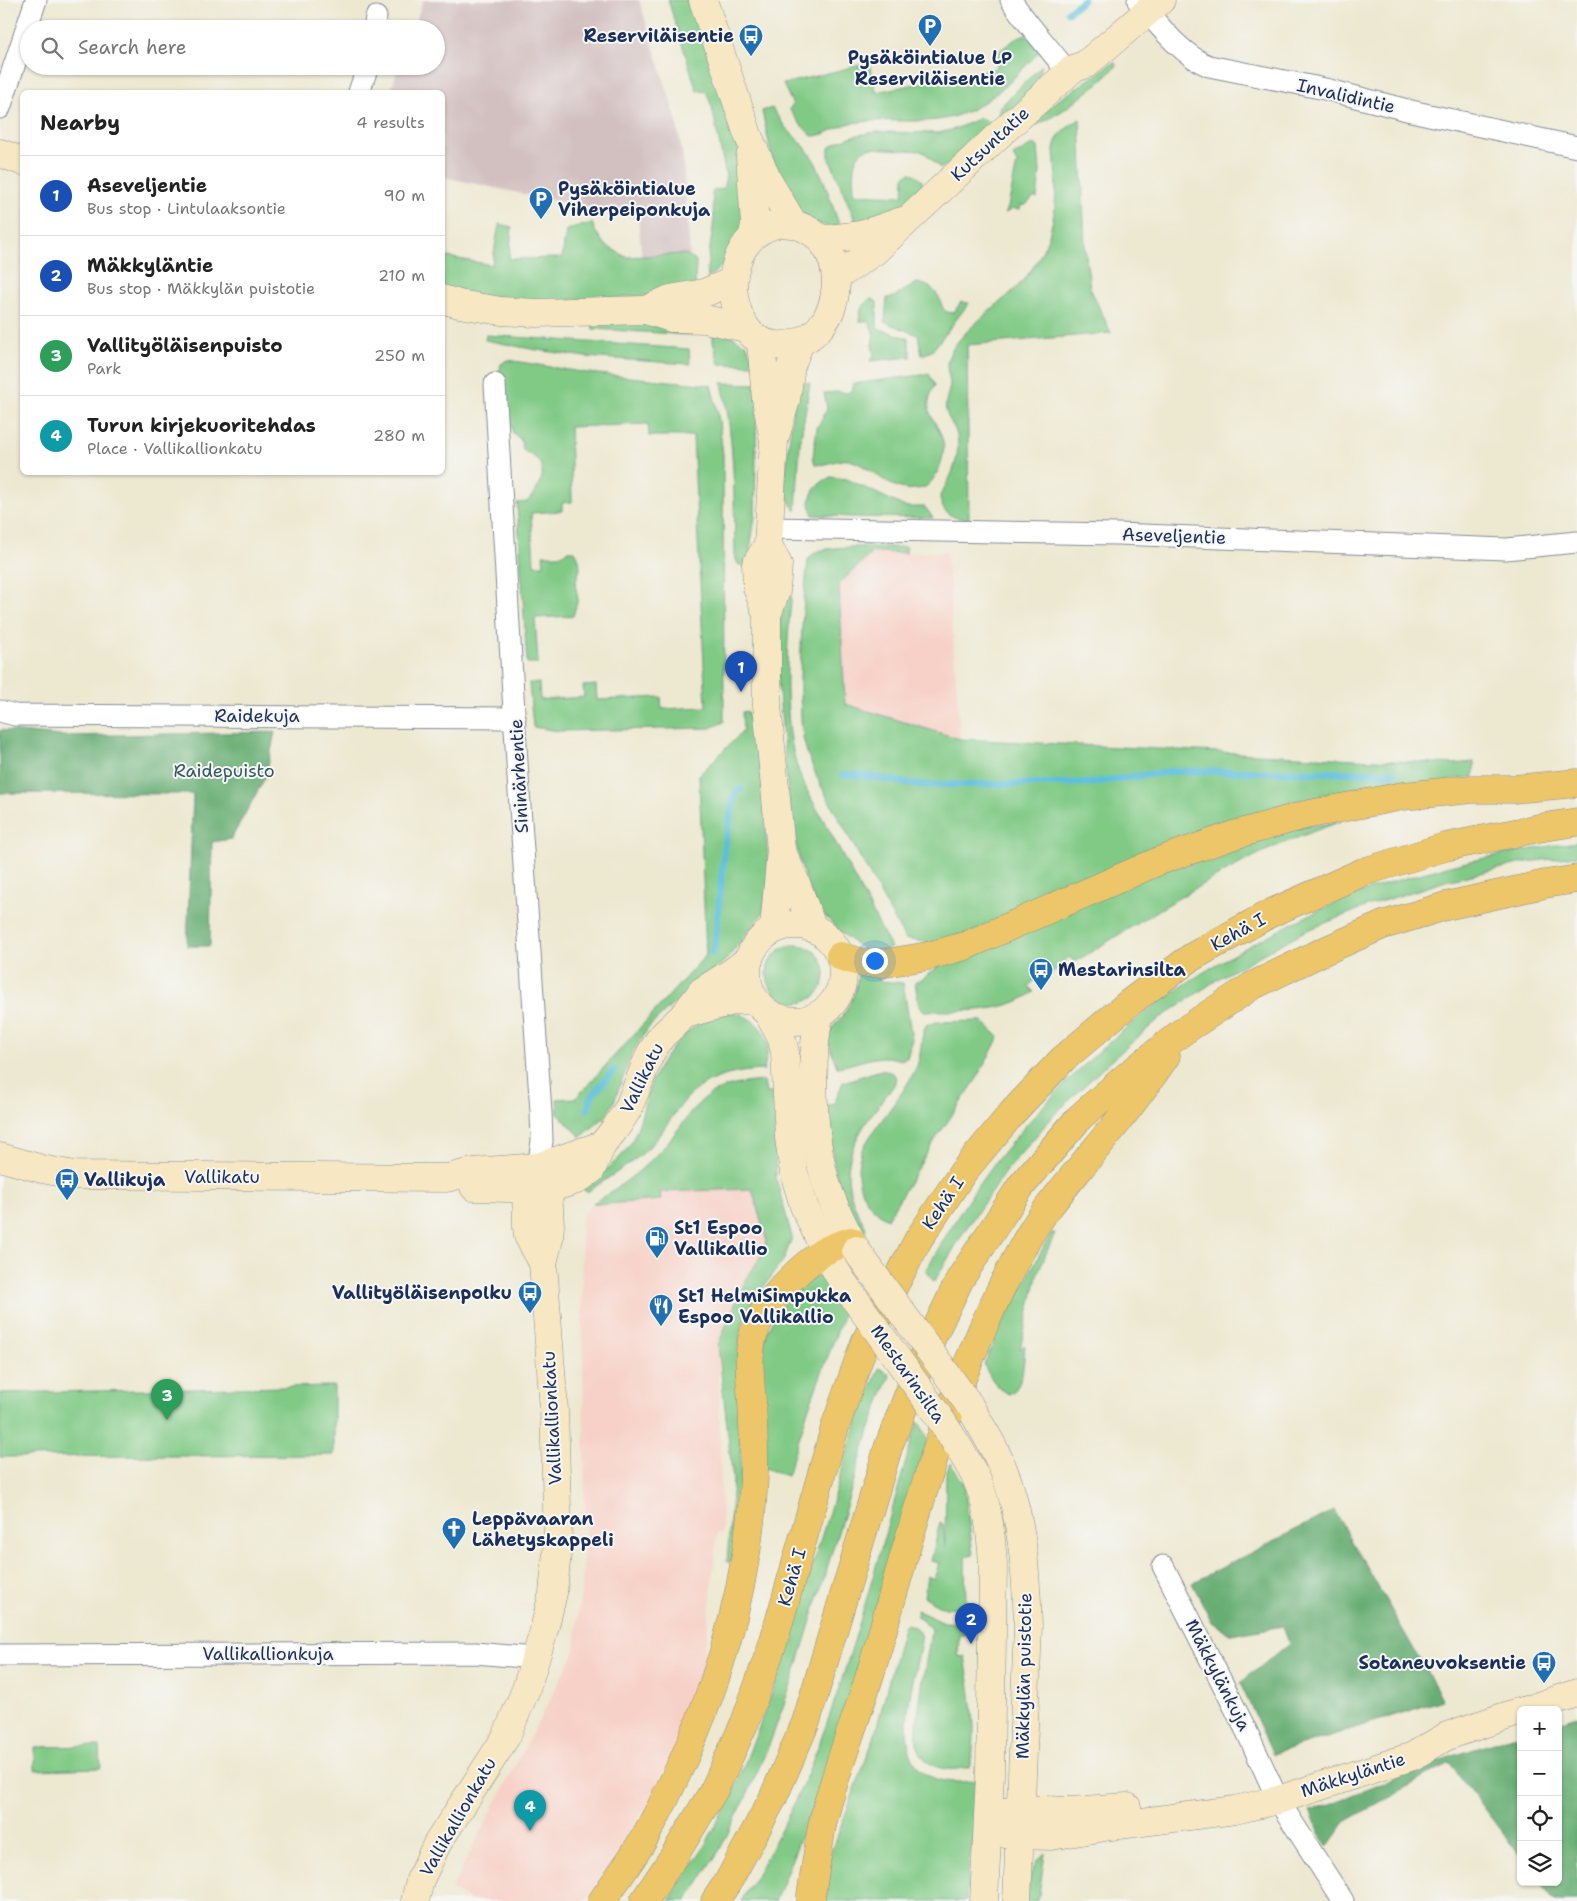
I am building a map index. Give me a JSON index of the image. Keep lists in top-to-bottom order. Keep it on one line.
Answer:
{"streets":{"highway":["Kehä I"],"street":["Invalidintie","Kutsuntatie","Aseveljentie","Raidekuja","Sininärhentie","Vallikatu","Mestarinsilta","Vallikallionkatu","Vallikallionkuja","Mäkkylänkuja","Mäkkylän puistotie","Mäkkyläntie"]},"crossings":[["Invalidintie","Kutsuntatie"],["Raidekuja","Sininärhentie"],["Sininärhentie","Vallikatu"],["Sininärhentie","Vallikallionkatu"],["Vallikatu","Vallikallionkatu"],["Mestarinsilta","Mäkkylän puistotie"],["Vallikallionkatu","Vallikallionkuja"],["Mäkkylänkuja","Mäkkyläntie"],["Mäkkylän puistotie","Mäkkyläntie"]],"parks":["Raidepuisto"],"places":{"parking":["Pysäköintialue LP Reserviläisentie","Pysäköintialue Viherpeiponkuja"],"bus stop":["Reserviläisentie","Mestarinsilta","Vallikuja","Vallityöläisenpolku","Sotaneuvoksentie"],"fuel station":["St1 Espoo Vallikallio"],"restaurant":["St1 HelmiSimpukka Espoo Vallikallio"],"church":["Leppävaaran Lähetyskappeli"]},"page":{"search":"Search here","heading":["Nearby","4 results"],"list":[{"mark":"1","name":"Aseveljentie","note":"Bus stop · Lintulaaksontie","value":"90 m"},{"mark":"2","name":"Mäkkyläntie","note":"Bus stop · Mäkkylän puistotie","value":"210 m"},{"mark":"3","name":"Vallityöläisenpuisto","note":"Park","value":"250 m"},{"mark":"4","name":"Turun kirjekuoritehdas","note":"Place · Vallikallionkatu","value":"280 m"}],"pins":["1","3","2","4"],"map_buttons":["+","−"]}}
